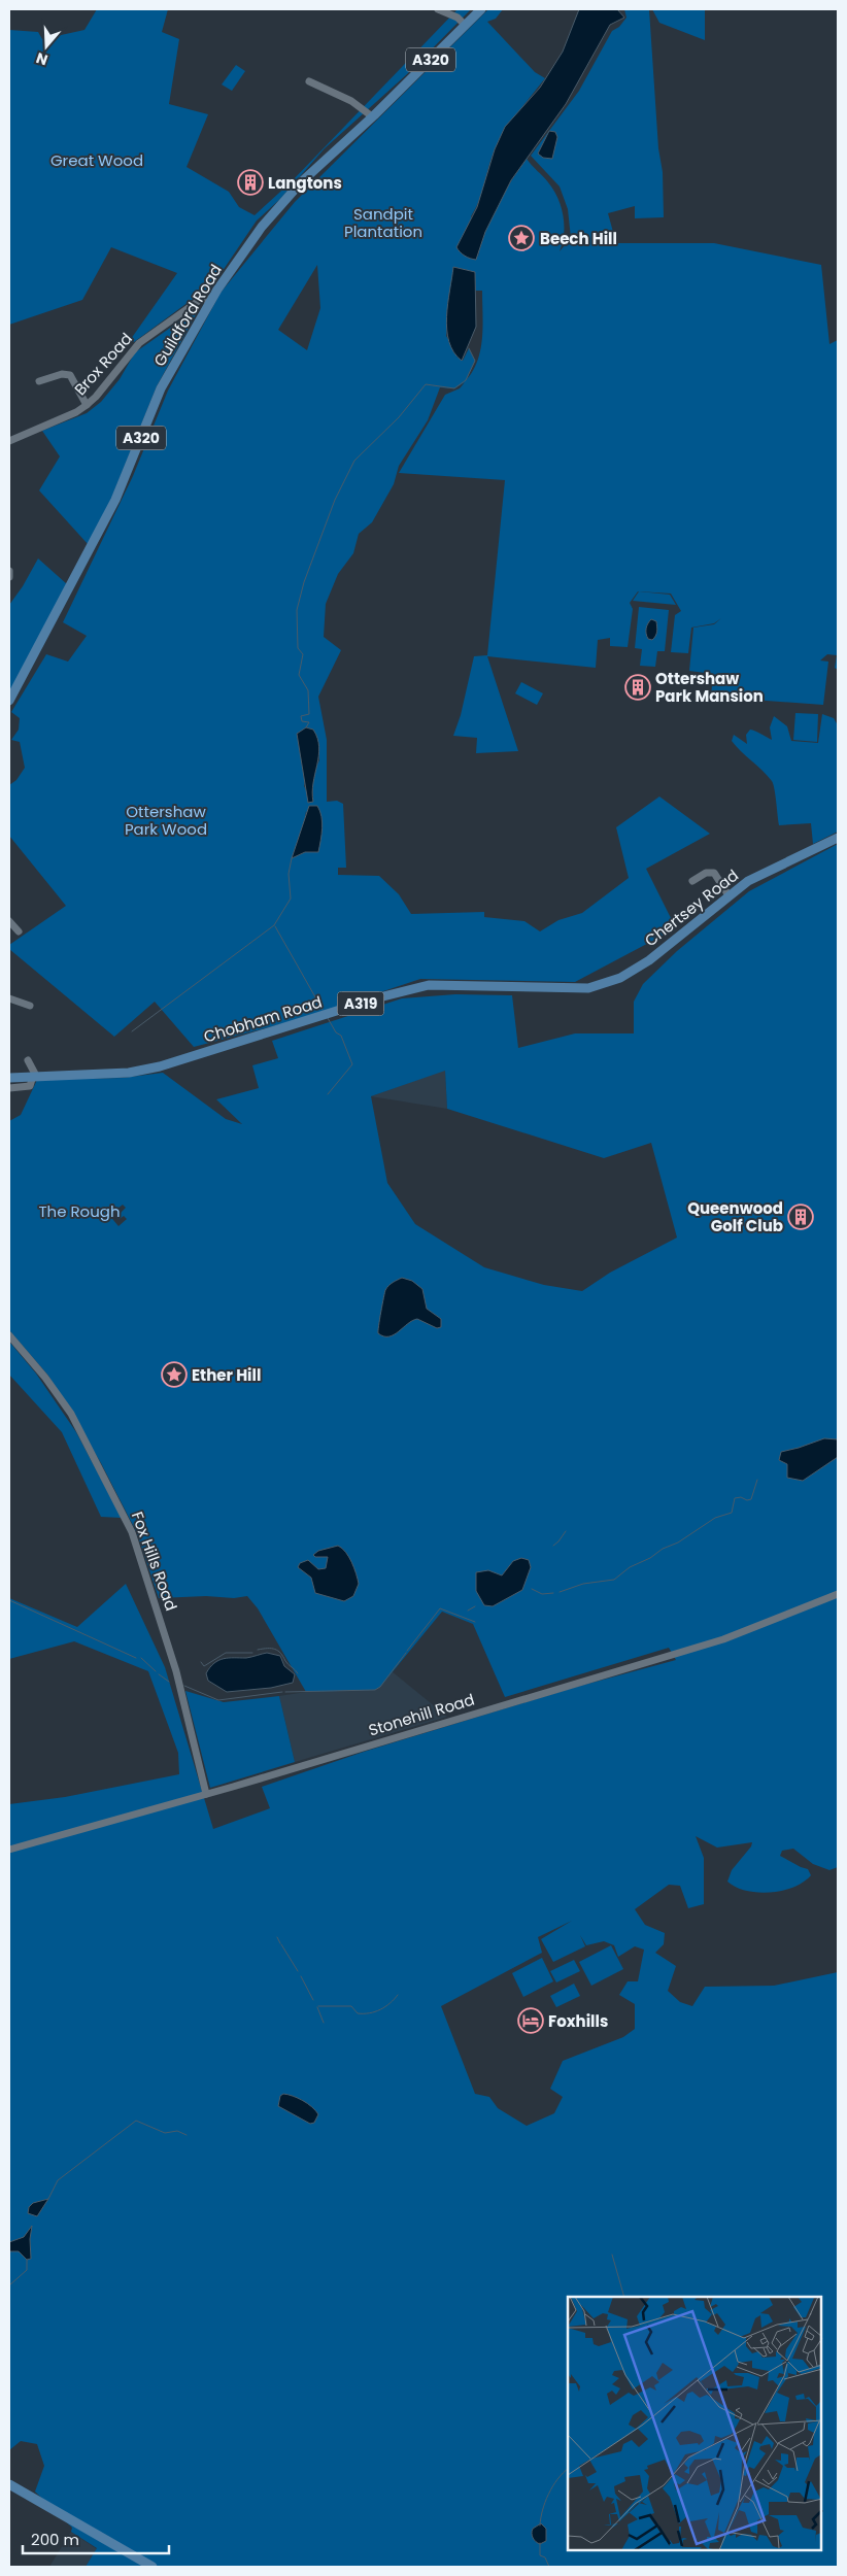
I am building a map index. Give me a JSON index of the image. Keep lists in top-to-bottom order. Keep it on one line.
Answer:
{"streets":{"main road":["A320","Guildford Road","Chertsey Road","A319","Chobham Road"],"street":["Brox Road","Fox Hills Road","Stonehill Road"]},"crossings":[["Guildford Road","Brox Road"],["Chertsey Road","Chobham Road"],["Fox Hills Road","Stonehill Road"]],"parks":["Great Wood","Sandpit Plantation","Ottershaw Park Wood","The Rough"],"places":{"building":["Langtons","Ottershaw Park Mansion","Queenwood Golf Club"],"place":["Beech Hill","Ether Hill"],"hotel":["Foxhills"]},"scale_bar":"200 m","north":"bottom"}
